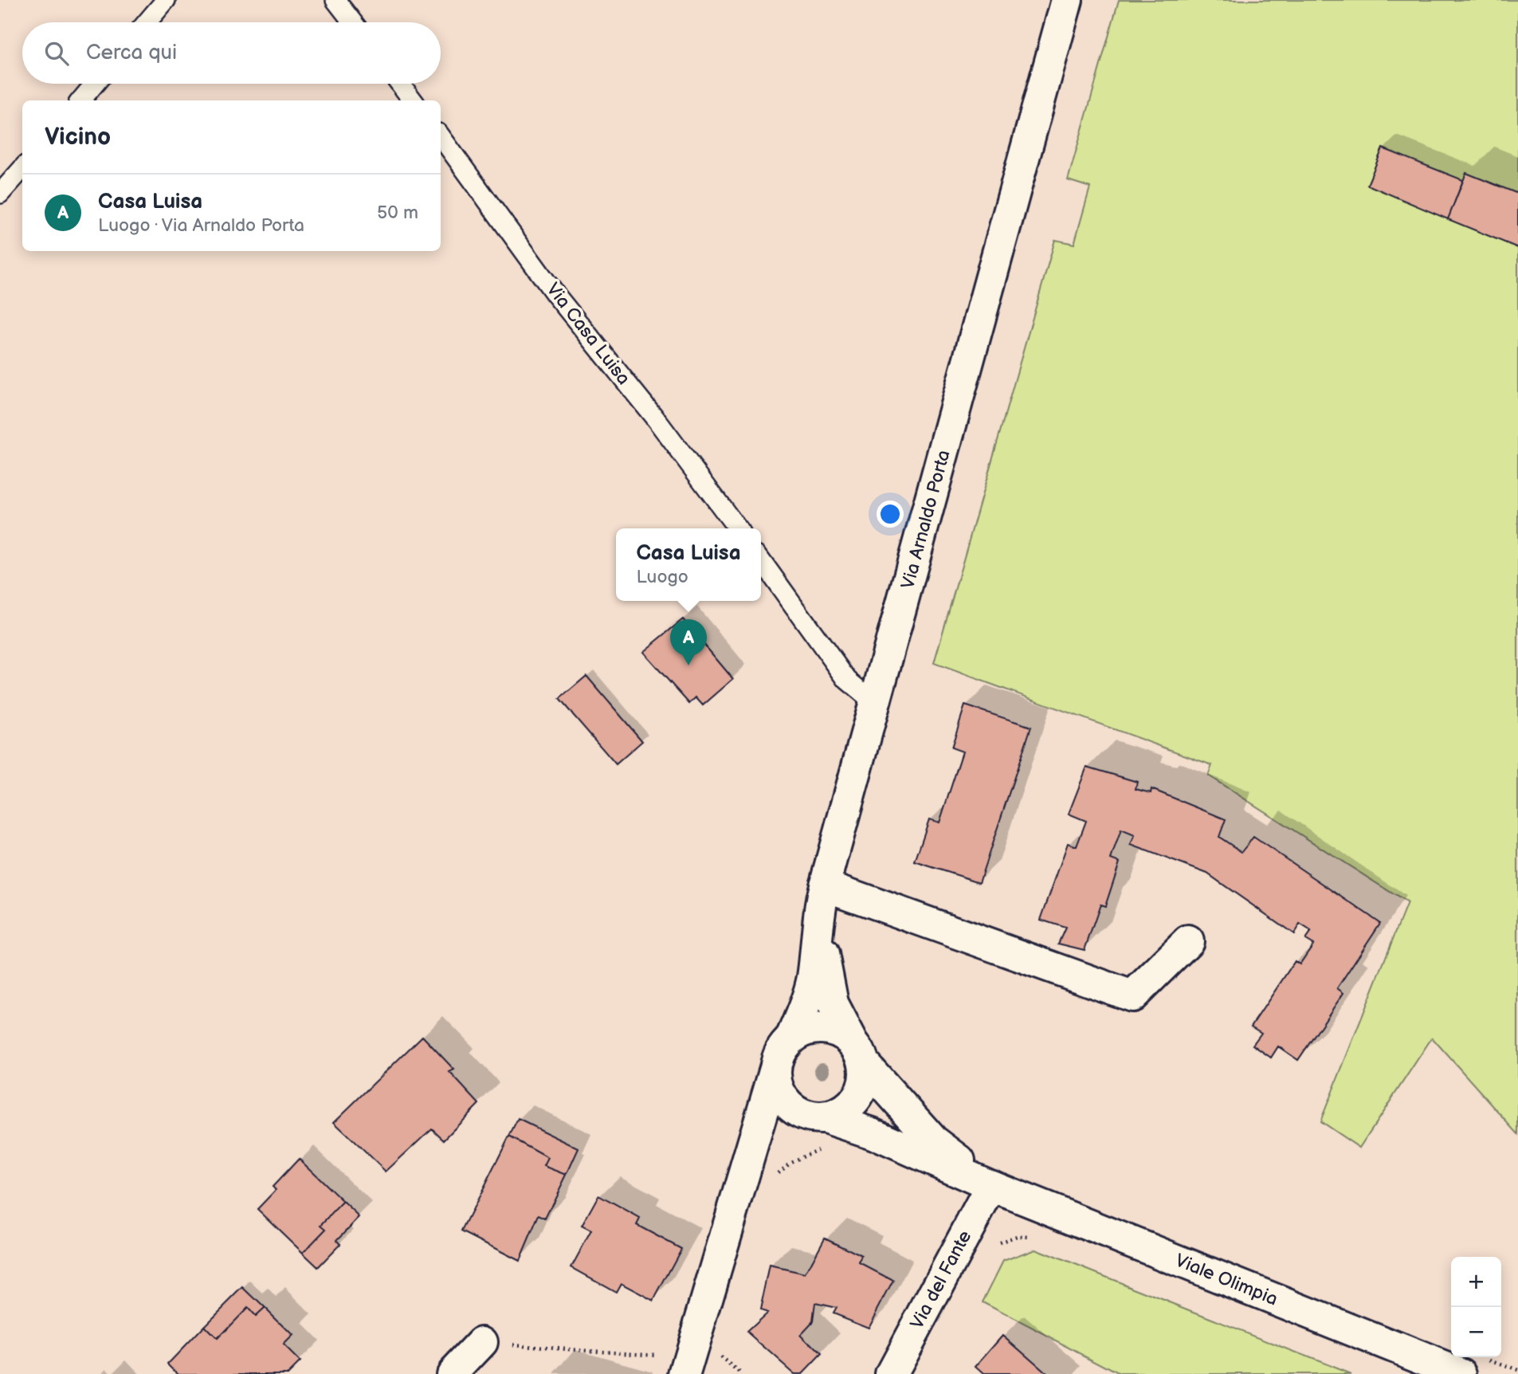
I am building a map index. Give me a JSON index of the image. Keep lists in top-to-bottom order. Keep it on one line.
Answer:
{"streets":{"street":["Via Arnaldo Porta","Via del Fante","Viale Olimpia"],"lane":["Via Casa Luisa"]},"crossings":[["Via Arnaldo Porta","Viale Olimpia"],["Via del Fante","Viale Olimpia"]],"page":{"search":"Cerca qui","heading":"Vicino","list":[{"mark":"A","name":"Casa Luisa","note":"Luogo · Via Arnaldo Porta","value":"50 m"}],"popup":["Casa Luisa","Luogo"],"pins":"A","map_buttons":["+","−"]}}
